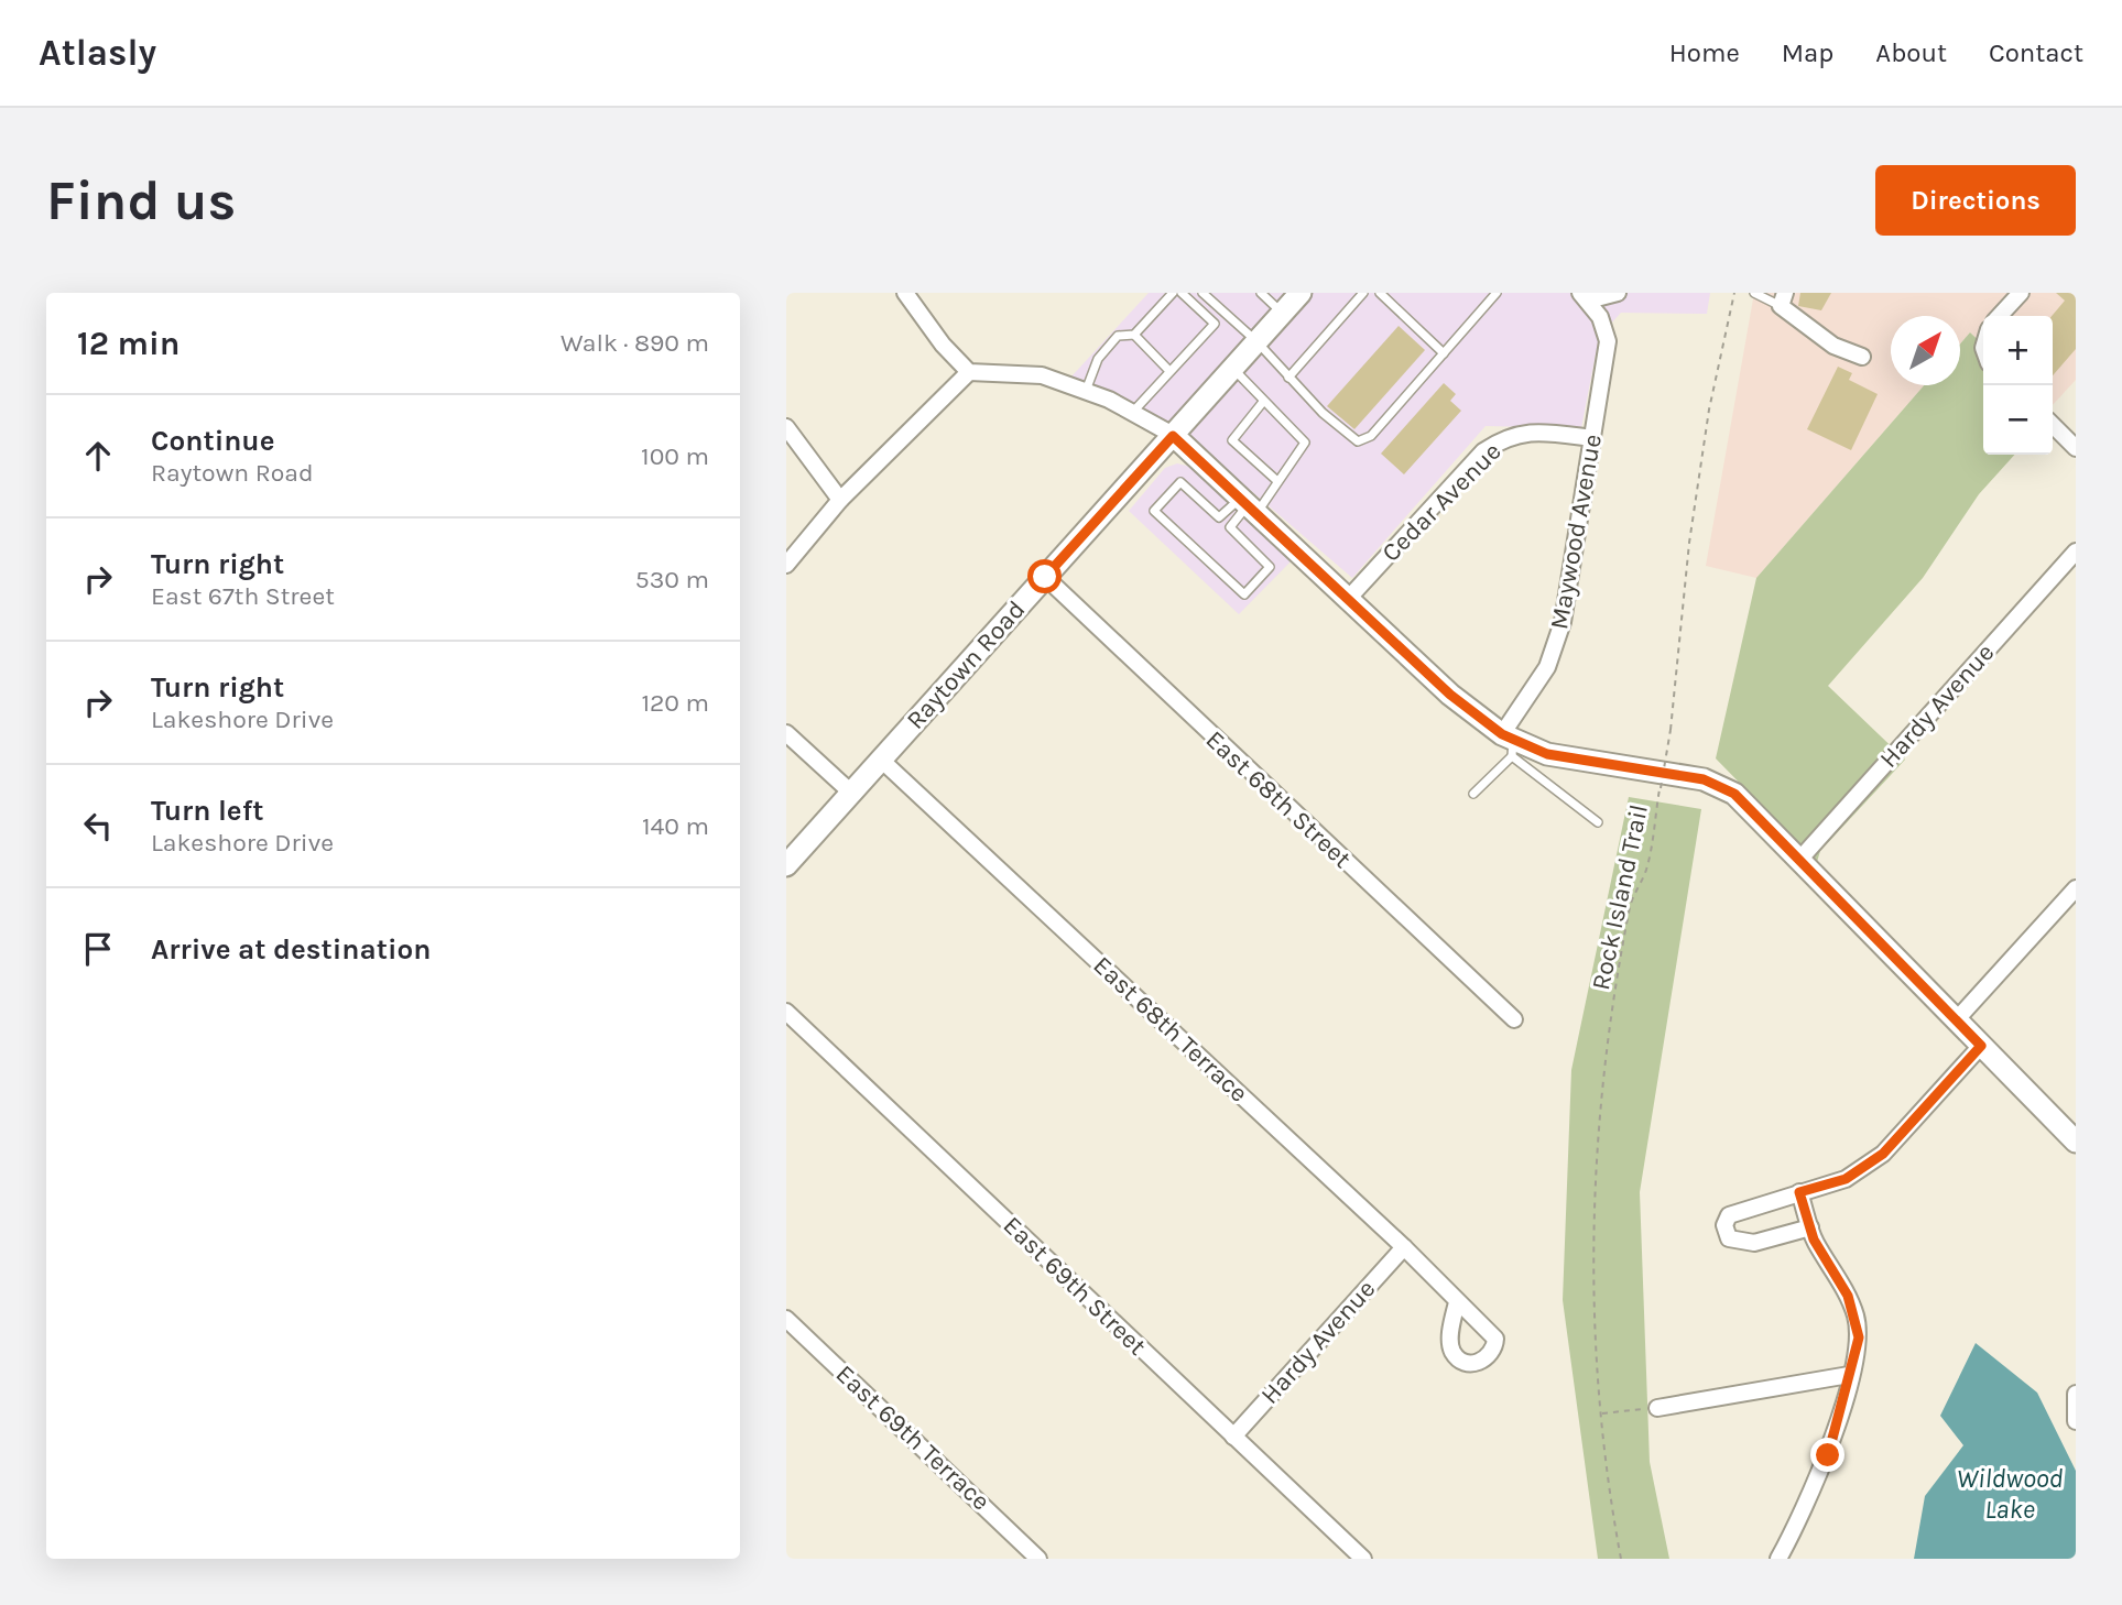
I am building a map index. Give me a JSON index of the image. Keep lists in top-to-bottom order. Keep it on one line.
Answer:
{"streets":{"street":["Cedar Avenue","Maywood Avenue","Raytown Road","Hardy Avenue","East 68th Street","East 68th Terrace","East 69th Street","East 69th Terrace"],"path":["Rock Island Trail"]},"crossings":[["Cedar Avenue","Maywood Avenue"],["Raytown Road","East 68th Street"],["Raytown Road","East 68th Terrace"],["Hardy Avenue","East 68th Terrace"],["Hardy Avenue","East 69th Street"]],"water":["Wildwood Lake"],"north":"top right","page":{"header":"Atlasly","nav":["Home","Map","About","Contact"],"buttons":"Directions","title":"Find us","heading":["12 min","Walk · 890 m"],"map_buttons":["+","−"],"list":[["Continue","Raytown Road","100 m"],["Turn right","East 67th Street","530 m"],["Turn right","Lakeshore Drive","120 m"],["Turn left","Lakeshore Drive","140 m"],"Arrive at destination"]}}
